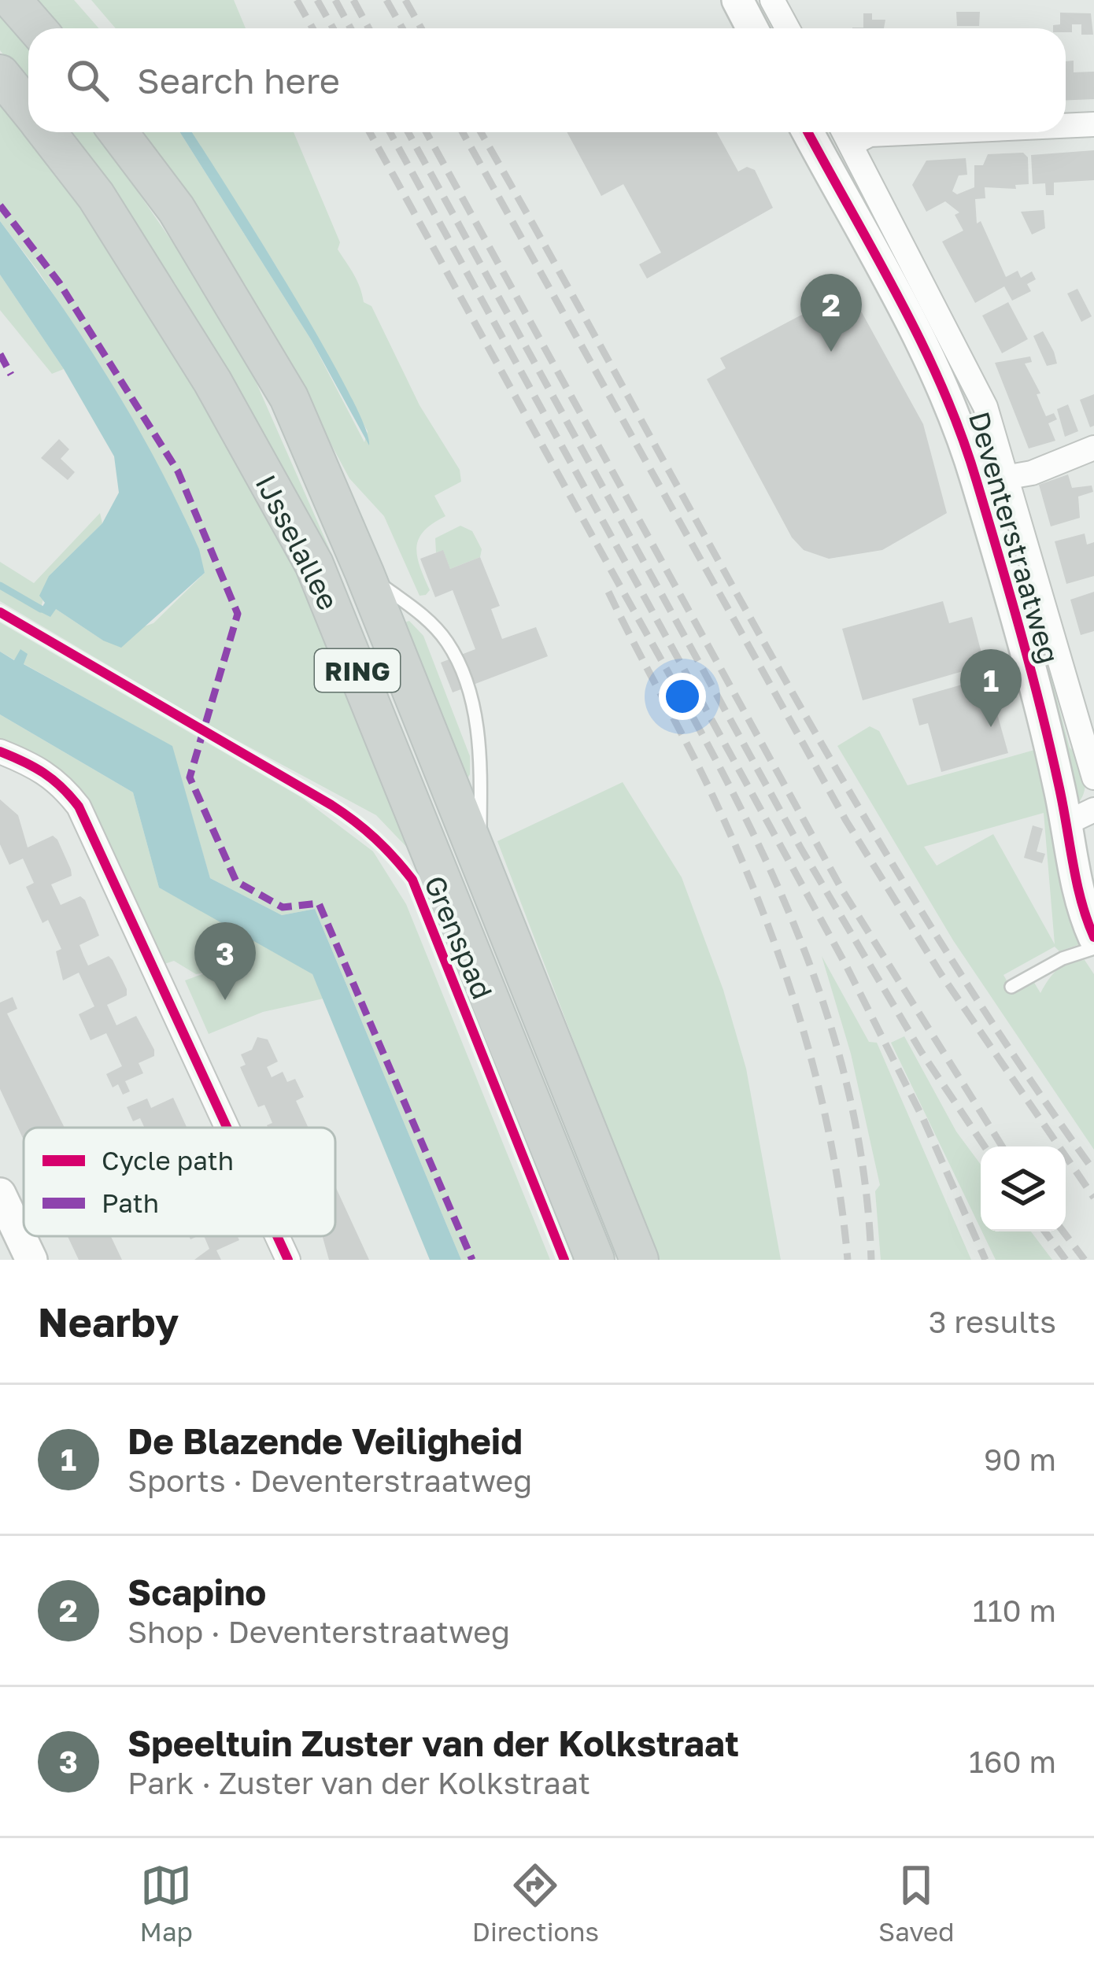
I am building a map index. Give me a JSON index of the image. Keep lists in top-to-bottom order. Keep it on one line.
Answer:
{"streets":{"main road":["IJsselallee","RING"],"street":["Deventerstraatweg"],"cycle path":["Grenspad"]},"legend":["Cycle path","Path"],"page":{"search":"Search here","pins":["2","1","3"],"heading":["Nearby","3 results"],"list":[{"mark":"1","name":"De Blazende Veiligheid","note":"Sports · Deventerstraatweg","value":"90 m"},{"mark":"2","name":"Scapino","note":"Shop · Deventerstraatweg","value":"110 m"},{"mark":"3","name":"Speeltuin Zuster van der Kolkstraat","note":"Park · Zuster van der Kolkstraat","value":"160 m"}],"nav":["Map","Directions","Saved"]}}
